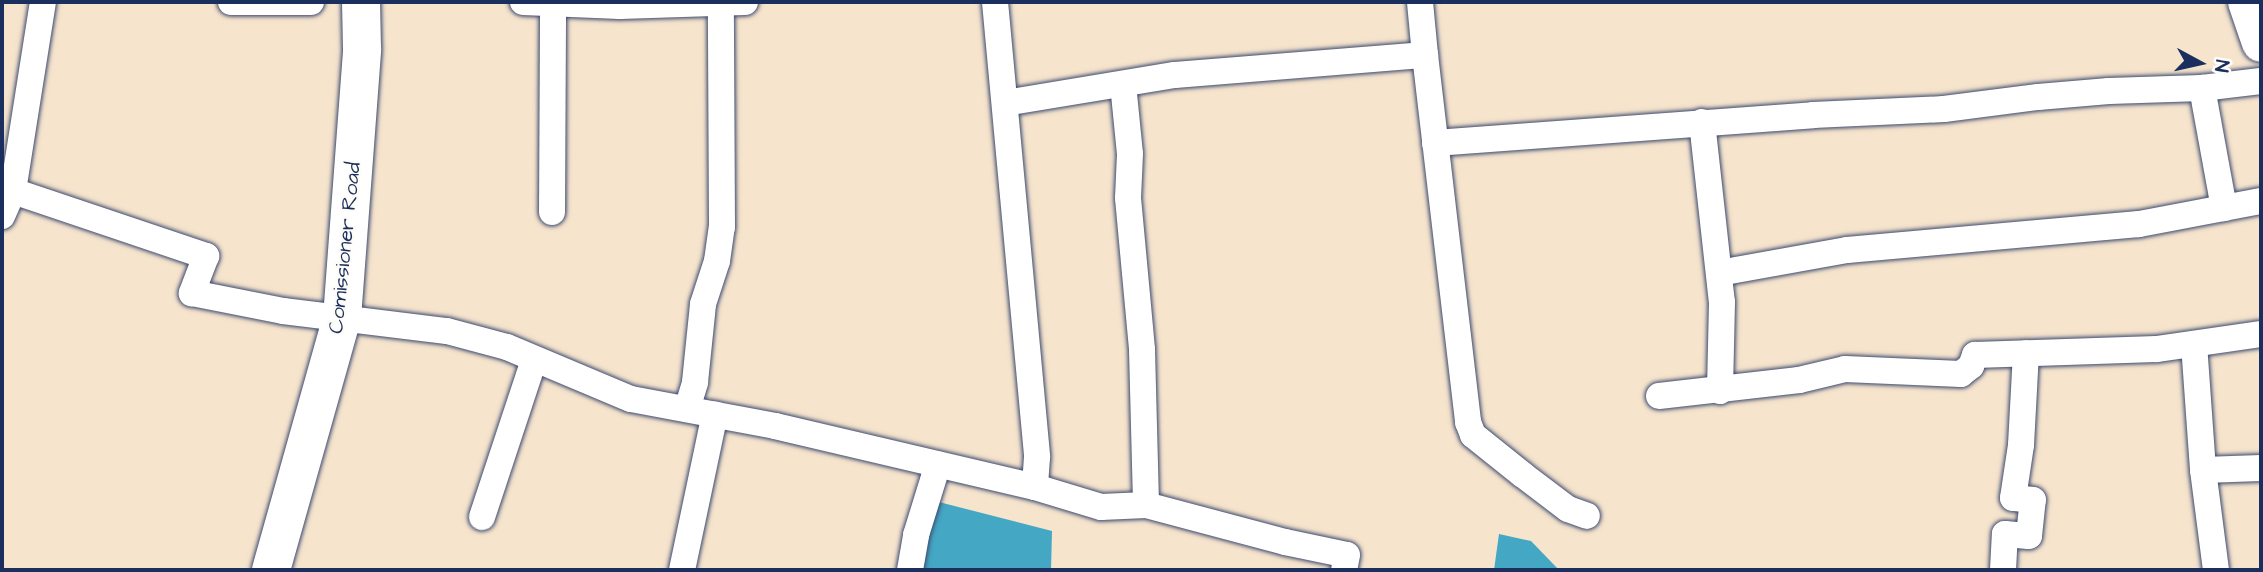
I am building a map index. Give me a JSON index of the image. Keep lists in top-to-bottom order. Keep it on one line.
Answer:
{"streets":{"street":["Comissioner Road"]},"north":"right"}
